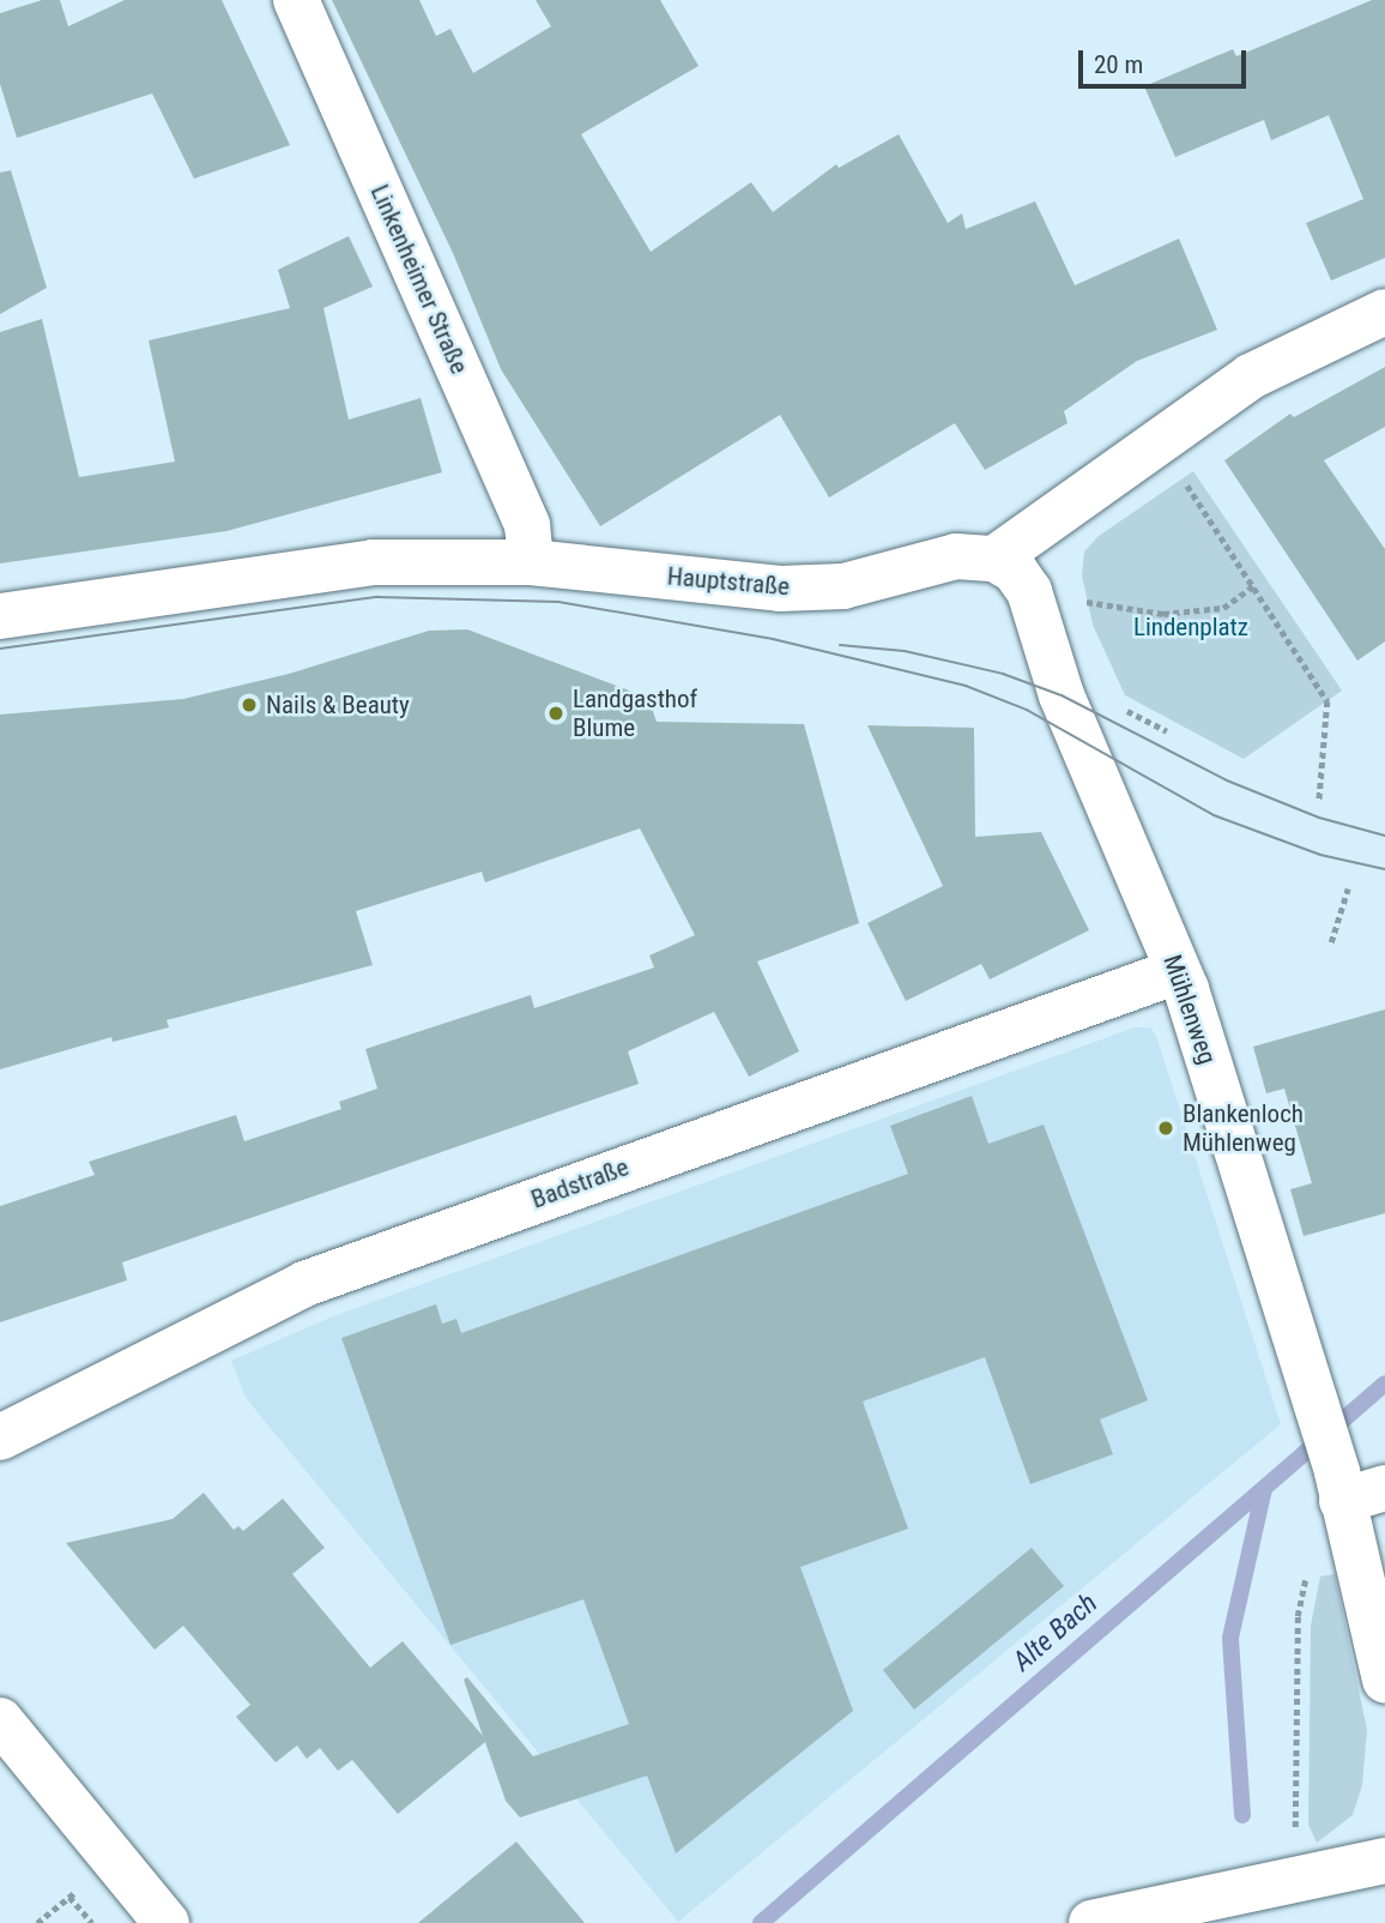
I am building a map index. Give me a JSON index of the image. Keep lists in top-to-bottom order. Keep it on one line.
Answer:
{"streets":{"street":["Linkenheimer Straße","Hauptstraße","Mühlenweg","Badstraße"]},"crossings":[["Linkenheimer Straße","Hauptstraße"],["Hauptstraße","Mühlenweg"],["Mühlenweg","Badstraße"]],"water":["Alte Bach"],"parks":["Lindenplatz"],"places":["Nails & Beauty","Landgasthof Blume","Blankenloch Mühlenweg"],"scale_bar":"20 m"}
